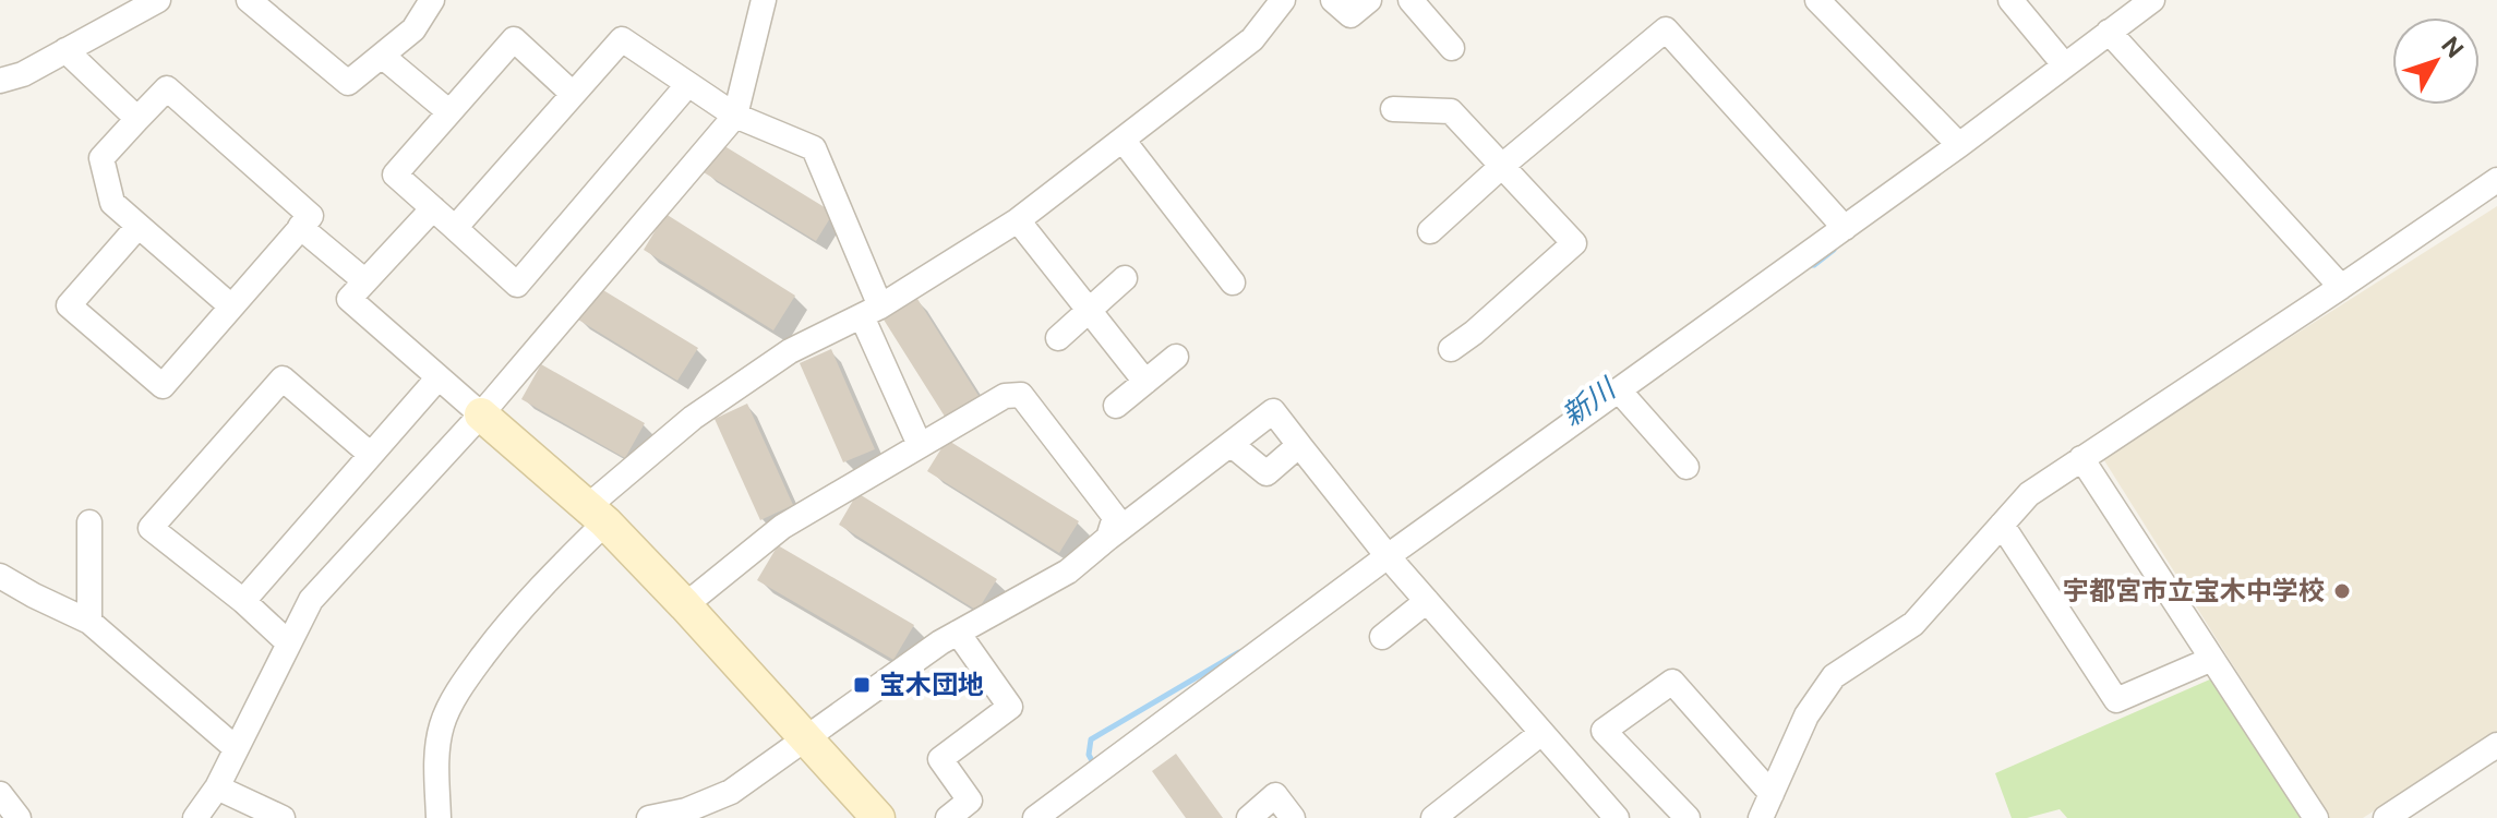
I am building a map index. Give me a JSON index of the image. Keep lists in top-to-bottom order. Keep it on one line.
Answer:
{"water":["新川"],"places":{"other":["宇都宮市立宝木中学校"],"transit":["宝木団地"]},"north":"top right"}
